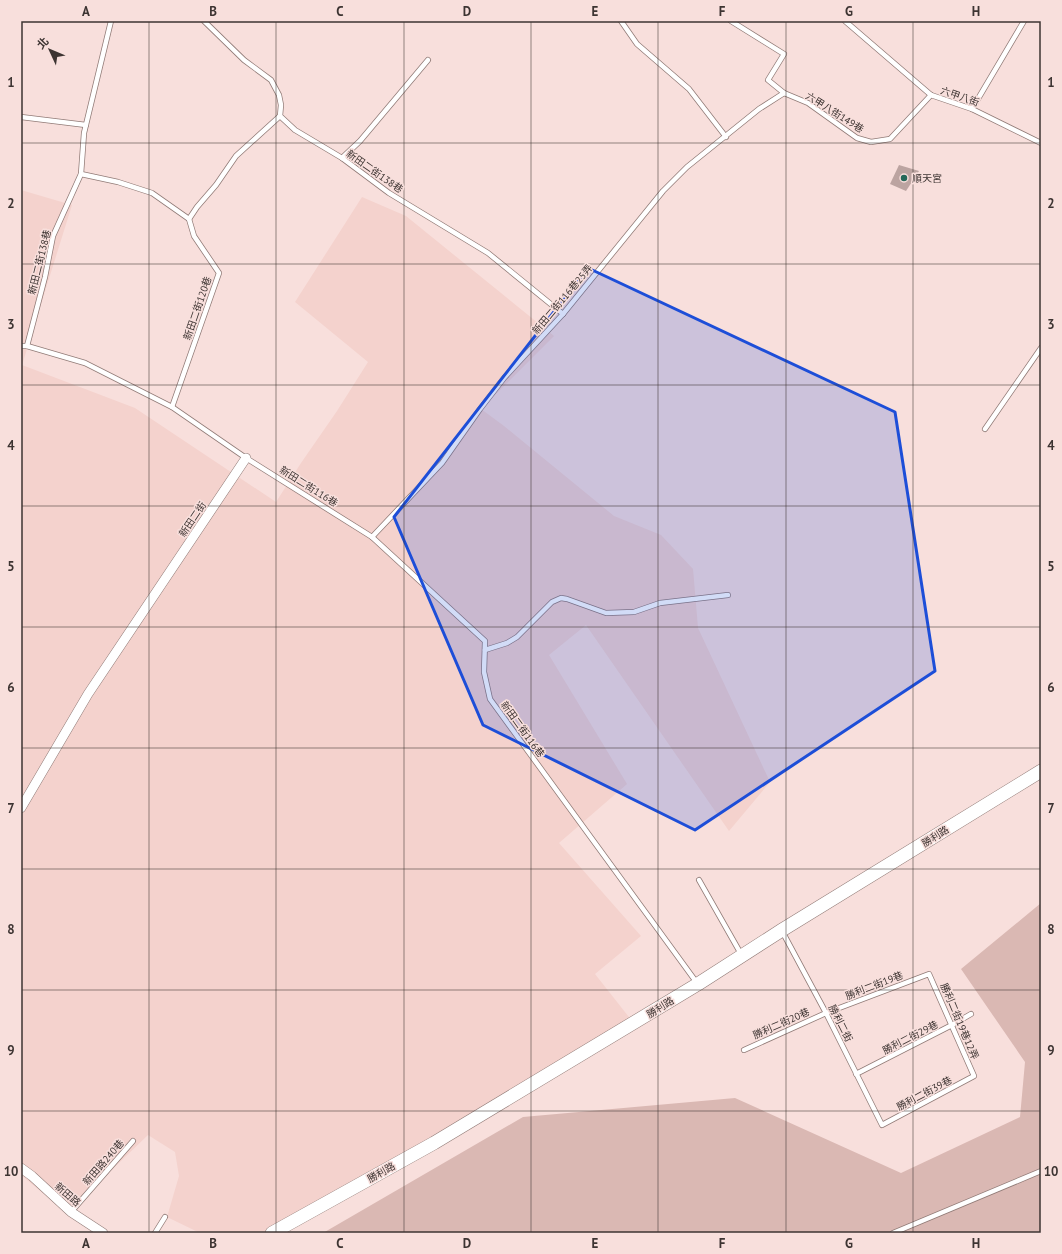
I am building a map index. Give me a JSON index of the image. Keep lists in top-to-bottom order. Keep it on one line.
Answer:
{"streets":{"street":["新田二街","勝利路","新田路"],"lane":["六甲八街","六甲八街149巷","新田二街138巷","新田二街116巷25弄","新田二街120巷","新田二街116巷","勝利二街19巷","勝利二街19巷12弄","勝利二街20巷","勝利二街","勝利二街29巷","勝利二街39巷","新田路240巷"]},"crossings":[["六甲八街","六甲八街149巷"],["六甲八街149巷","新田二街116巷25弄"],["新田二街138巷","新田二街116巷25弄"],["新田二街116巷25弄","新田二街116巷"],["新田二街116巷","新田二街"],["新田二街116巷","勝利路"],["勝利路","勝利二街"],["勝利二街19巷","勝利二街19巷12弄"],["勝利二街19巷","勝利二街20巷"],["勝利二街19巷","勝利二街"],["勝利二街19巷12弄","勝利二街29巷"],["勝利二街19巷12弄","勝利二街39巷"],["勝利二街20巷","勝利二街"],["勝利二街","勝利二街29巷"],["勝利二街","勝利二街39巷"],["新田路240巷","新田路"]],"places":["順天宮"],"north":"top left","grid":{"columns":["A","B","C","D","E","F","G","H"],"rows":["1","2","3","4","5","6","7","8","9","10"]}}
